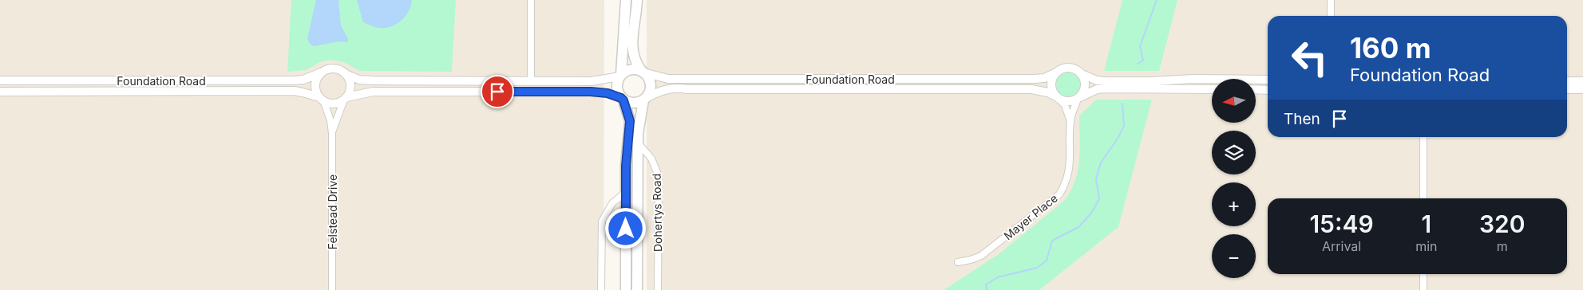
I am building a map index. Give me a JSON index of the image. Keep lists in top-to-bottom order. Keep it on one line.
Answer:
{"streets":{"main road":["Dohertys Road"],"street":["Foundation Road","Felstead Drive","Mayer Place"]},"crossings":[["Foundation Road","Felstead Drive"],["Foundation Road","Dohertys Road"],["Foundation Road","Mayer Place"]],"north":"left","page":{"turn":["160 m","Foundation Road"],"map_buttons":["+","−"],"then":"Then","eta":["15:49","Arrival","1","min","320","m"]}}
